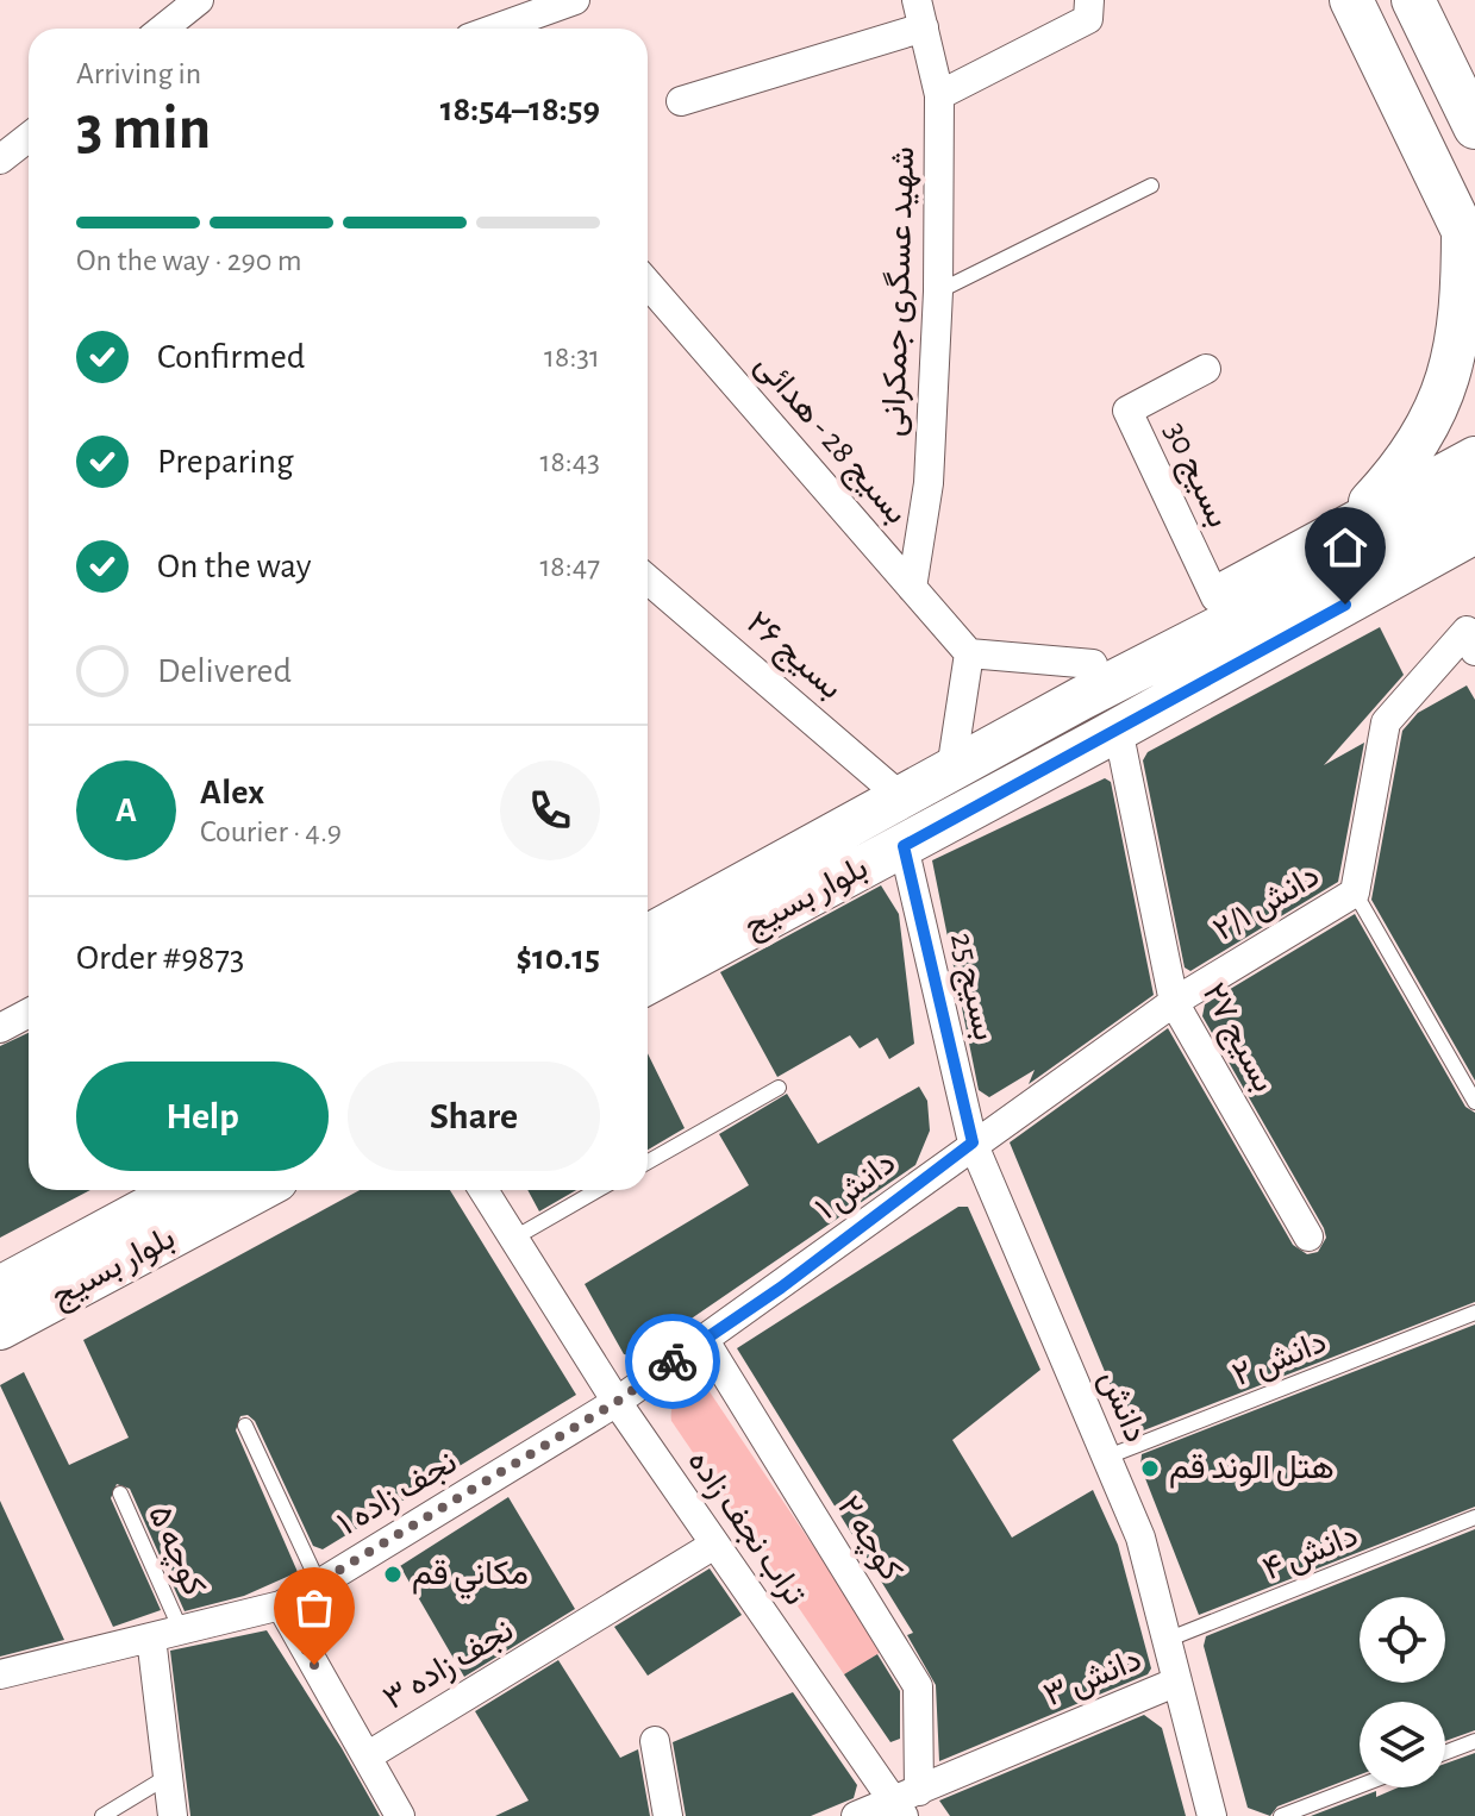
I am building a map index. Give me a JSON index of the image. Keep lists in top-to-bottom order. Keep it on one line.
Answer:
{"streets":{"main road":["بلوار بسیج"],"street":["شهید عسگری جمکرانی","بسیج 28 - هدائی","بسیج 30","بسیج ۲۶","دانش ۲/۱","بسیج 25","بسیج ۲۷","دانش ۱","دانش","نجف زاده ۱","تراب نجف زاده","کوچه ۲","نجف زاده ۳","دانش ۳"],"lane":["دانش ۲","کوچه ۵","دانش ۴"]},"crossings":[["شهید عسگری جمکرانی","بسیج 28 - هدائی"],["بسیج ۲۶","بلوار بسیج"],["بلوار بسیج","بسیج 25"],["بلوار بسیج","بسیج ۲۷"],["دانش ۲/۱","بسیج 25"],["دانش ۲/۱","بسیج ۲۷"],["دانش ۲/۱","دانش ۱"],["دانش ۲/۱","دانش"],["بسیج 25","دانش ۱"],["بسیج 25","دانش"],["دانش ۱","دانش"],["دانش ۱","نجف زاده ۱"],["دانش ۱","کوچه ۲"],["دانش ۲","دانش"],["دانش","دانش ۴"],["دانش","دانش ۳"],["نجف زاده ۱","تراب نجف زاده"],["نجف زاده ۱","کوچه ۲"],["نجف زاده ۱","کوچه ۵"],["تراب نجف زاده","کوچه ۲"],["تراب نجف زاده","نجف زاده ۳"],["تراب نجف زاده","دانش ۳"],["کوچه ۲","دانش ۳"]],"places":["هتل الوند قم","مكاني قم"],"page":{"heading":["3 min","Arriving in","18:54–18:59"],"panel":["Alex","Courier · 4.9","Order #9873","$10.15"],"bar":"On the way · 290 m","list":[["Confirmed","18:31"],["Preparing","18:43"],["On the way","18:47"],"Delivered"],"round":"A","buttons":["Help","Share"]}}
